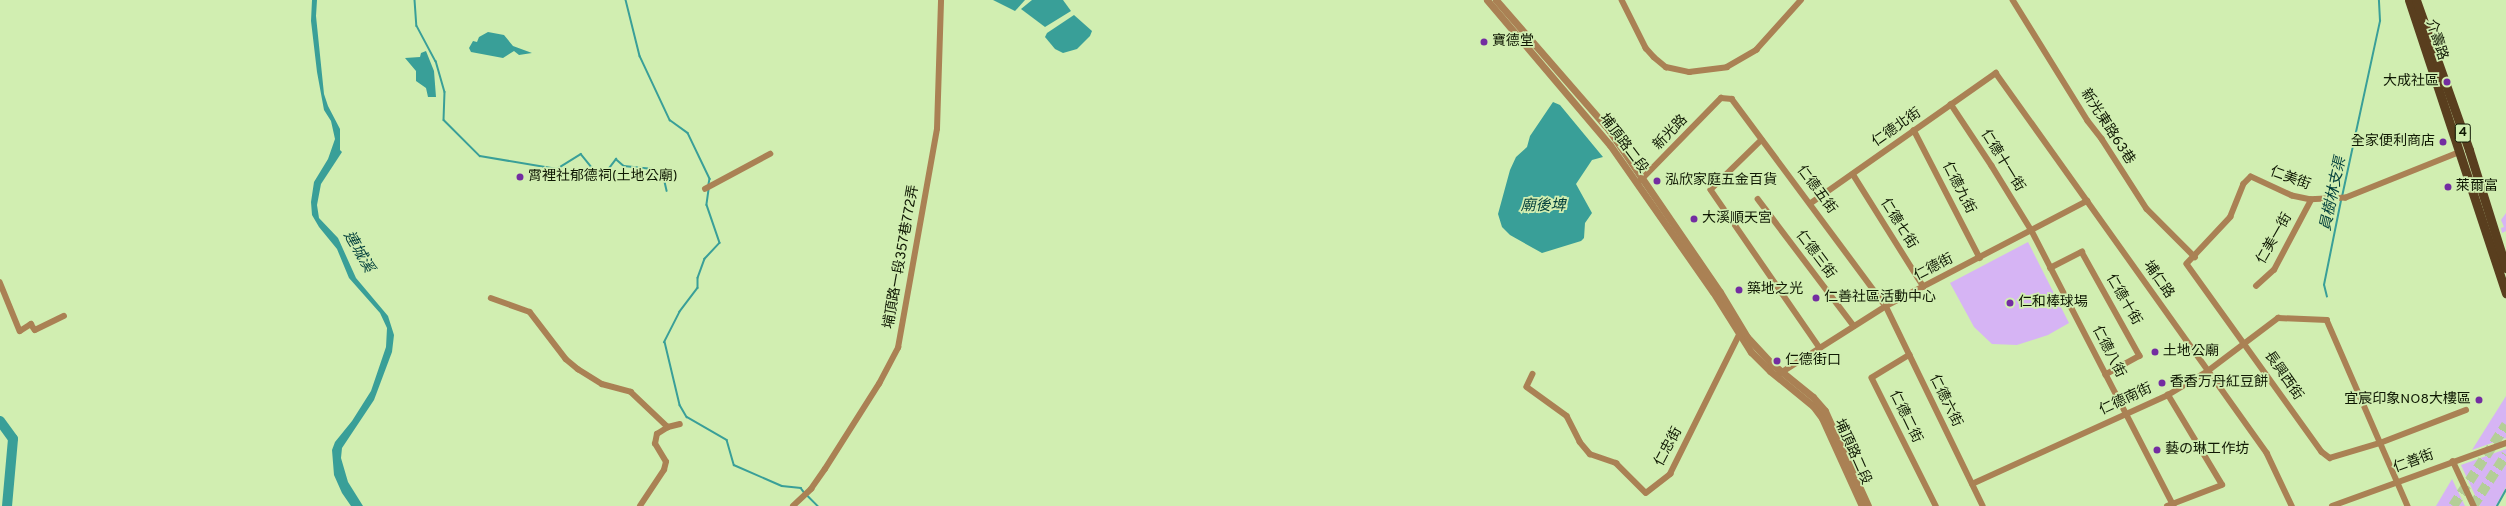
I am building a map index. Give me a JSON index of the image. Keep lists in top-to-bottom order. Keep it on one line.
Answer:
{"streets":{"main road":["介壽路","4"],"street":["新光東路63巷","仁德北街","新光路","埔頂路二段","仁德十一街","仁美街","仁德九街","仁德五街","仁德七街","仁美一街","仁德三街","埔頂路一段357巷772弄","仁德街","埔仁路","仁德十街","仁德八街","長興西街","仁德南街","仁德六街","仁德二街","仁忠街","仁善街"]},"crossings":[["介壽路","仁美街"],["新光東路63巷","仁美街"],["仁德北街","仁德十一街"],["仁德北街","仁德九街"],["仁德北街","仁德五街"],["仁德北街","仁德七街"],["仁德北街","埔仁路"],["新光路","埔頂路二段"],["新光路","仁德五街"],["埔頂路二段","仁德街"],["埔頂路二段","仁忠街"],["仁德十一街","仁德街"],["仁德十一街","仁德八街"],["仁美街","仁美一街"],["仁美街","長興西街"],["仁德九街","仁德街"],["仁德五街","仁德街"],["仁德五街","仁德六街"],["仁德七街","仁德街"],["仁德三街","仁德街"],["仁德街","埔仁路"],["仁德街","仁德八街"],["仁德街","仁德六街"],["埔仁路","仁德南街"],["仁德十街","仁德八街"],["仁德八街","仁德南街"],["長興西街","仁德南街"],["仁德南街","仁德六街"],["仁德六街","仁德二街"]],"water":["員樹林支渠","廟後埤","連城溪"],"places":["寶德堂","大成社區","全家便利商店","霄裡社郁德祠(土地公廟)","泓欣家庭五金百貨","萊爾富","大溪順天宮","築地之光","仁善社區活動中心","仁和棒球場","土地公廟","仁德街口","香香万丹紅豆餅","宜宸印象NO8大樓區","藝の琳工作坊"]}
